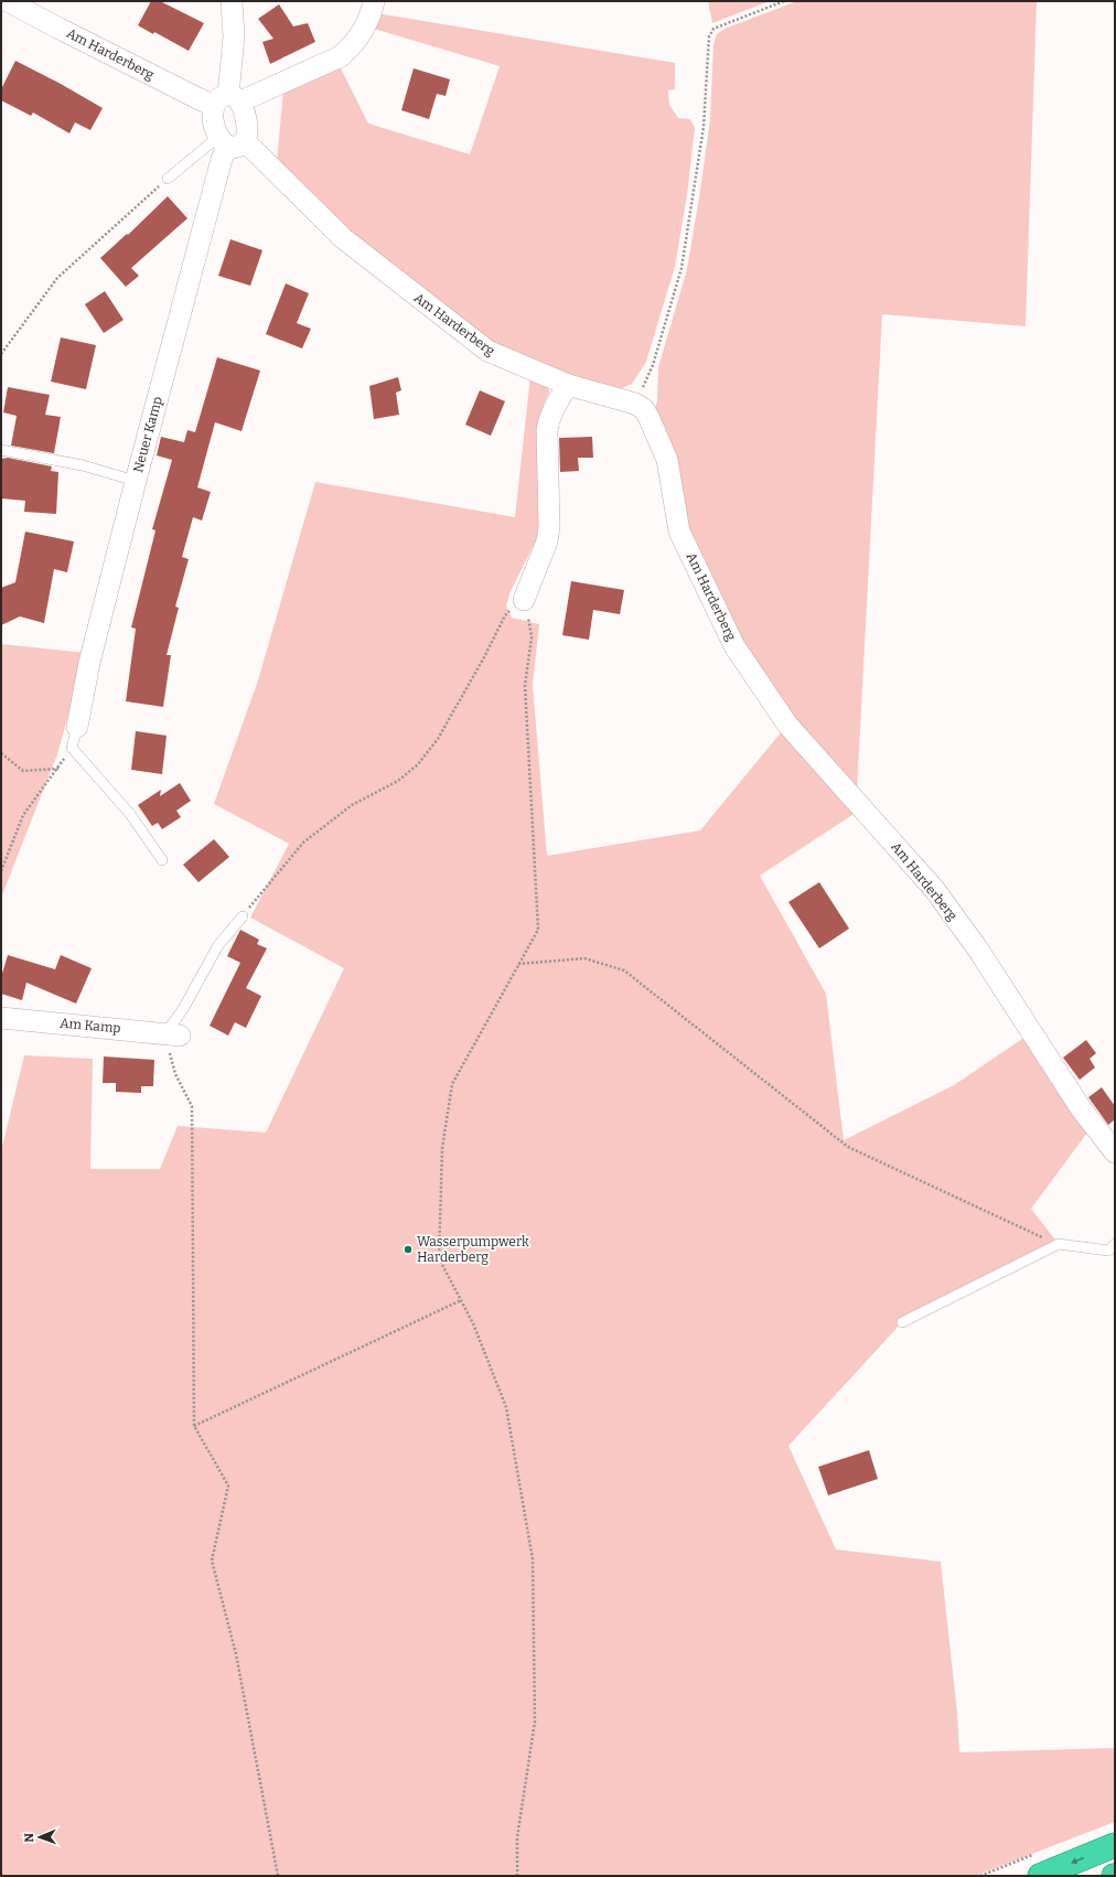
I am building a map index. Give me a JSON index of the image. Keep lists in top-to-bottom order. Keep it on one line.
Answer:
{"streets":{"street":["Am Harderberg","Neuer Kamp","Am Kamp"]},"crossings":[["Am Harderberg","Neuer Kamp"]],"places":["Wasserpumpwerk Harderberg"],"north":"left"}
